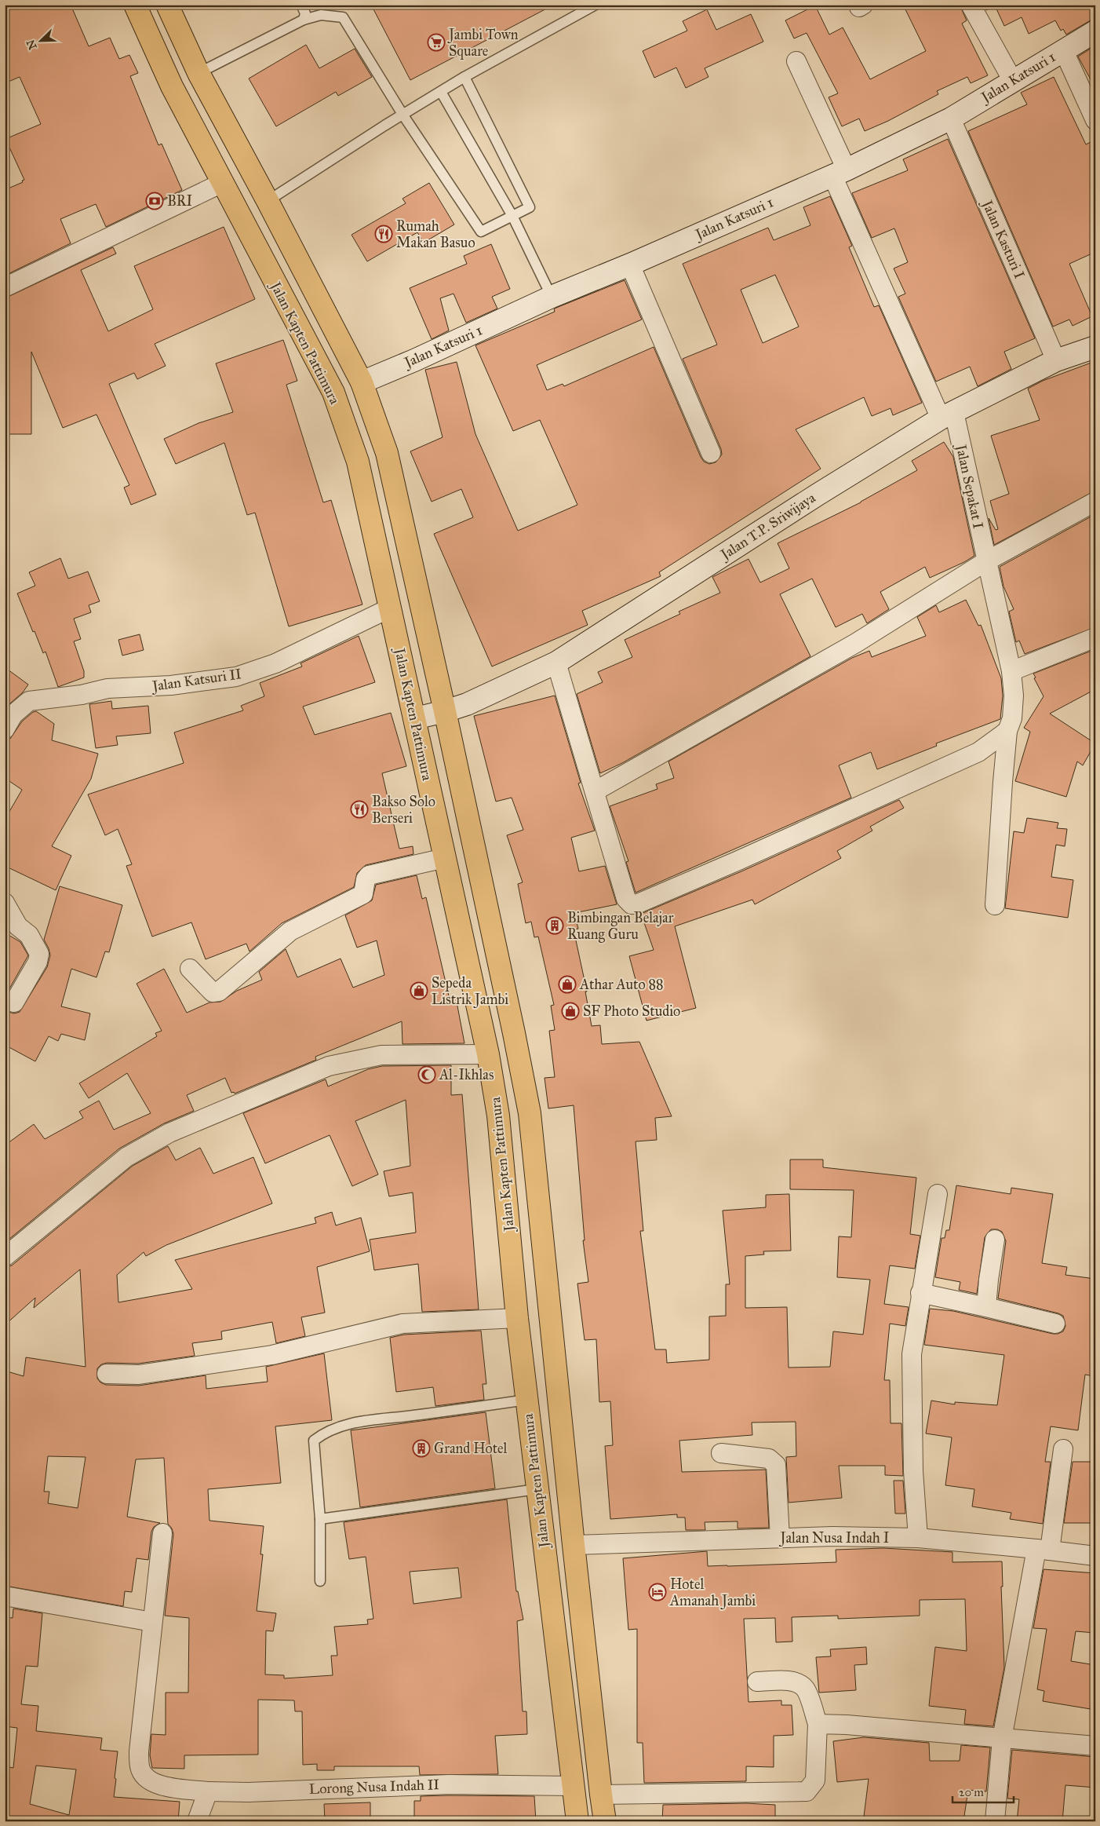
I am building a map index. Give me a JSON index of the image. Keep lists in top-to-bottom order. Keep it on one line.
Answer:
{"streets":{"main road":["Jalan Kapten Pattimura"],"street":["Jalan Katsuri 1","Jalan Kasturi I","Jalan Sepakat I","Jalan T.P. Sriwijaya","Jalan Katsuri II","Jalan Nusa Indah I","Lorong Nusa Indah II"]},"crossings":[["Jalan Katsuri 1","Jalan Kasturi I"],["Jalan Katsuri 1","Jalan Sepakat I"],["Jalan Kasturi I","Jalan T.P. Sriwijaya"],["Jalan Kapten Pattimura","Jalan T.P. Sriwijaya"],["Jalan Kapten Pattimura","Jalan Katsuri II"],["Jalan Kapten Pattimura","Lorong Nusa Indah II"],["Jalan Sepakat I","Jalan T.P. Sriwijaya"]],"places":{"supermarket":["Jambi Town Square"],"bank":["BRI"],"restaurant":["Rumah Makan Basuo","Bakso Solo Berseri"],"building":["Bimbingan Belajar Ruang Guru","Grand Hotel"],"shop":["Athar Auto 88","Sepeda Listrik Jambi","SF Photo Studio"],"mosque":["Al-Ikhlas"],"hotel":["Hotel Amanah Jambi"]},"scale_bar":"20 m","north":"bottom left"}
